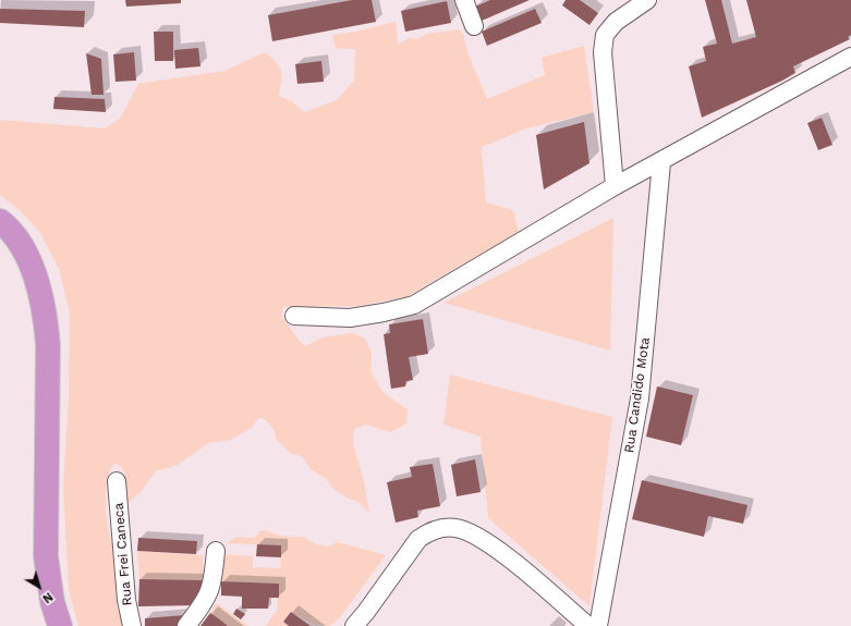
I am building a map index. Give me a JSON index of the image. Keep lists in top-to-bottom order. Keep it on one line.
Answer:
{"streets":{"street":["Rua Candido Mota","Rua Frei Caneca"]},"north":"bottom right"}
